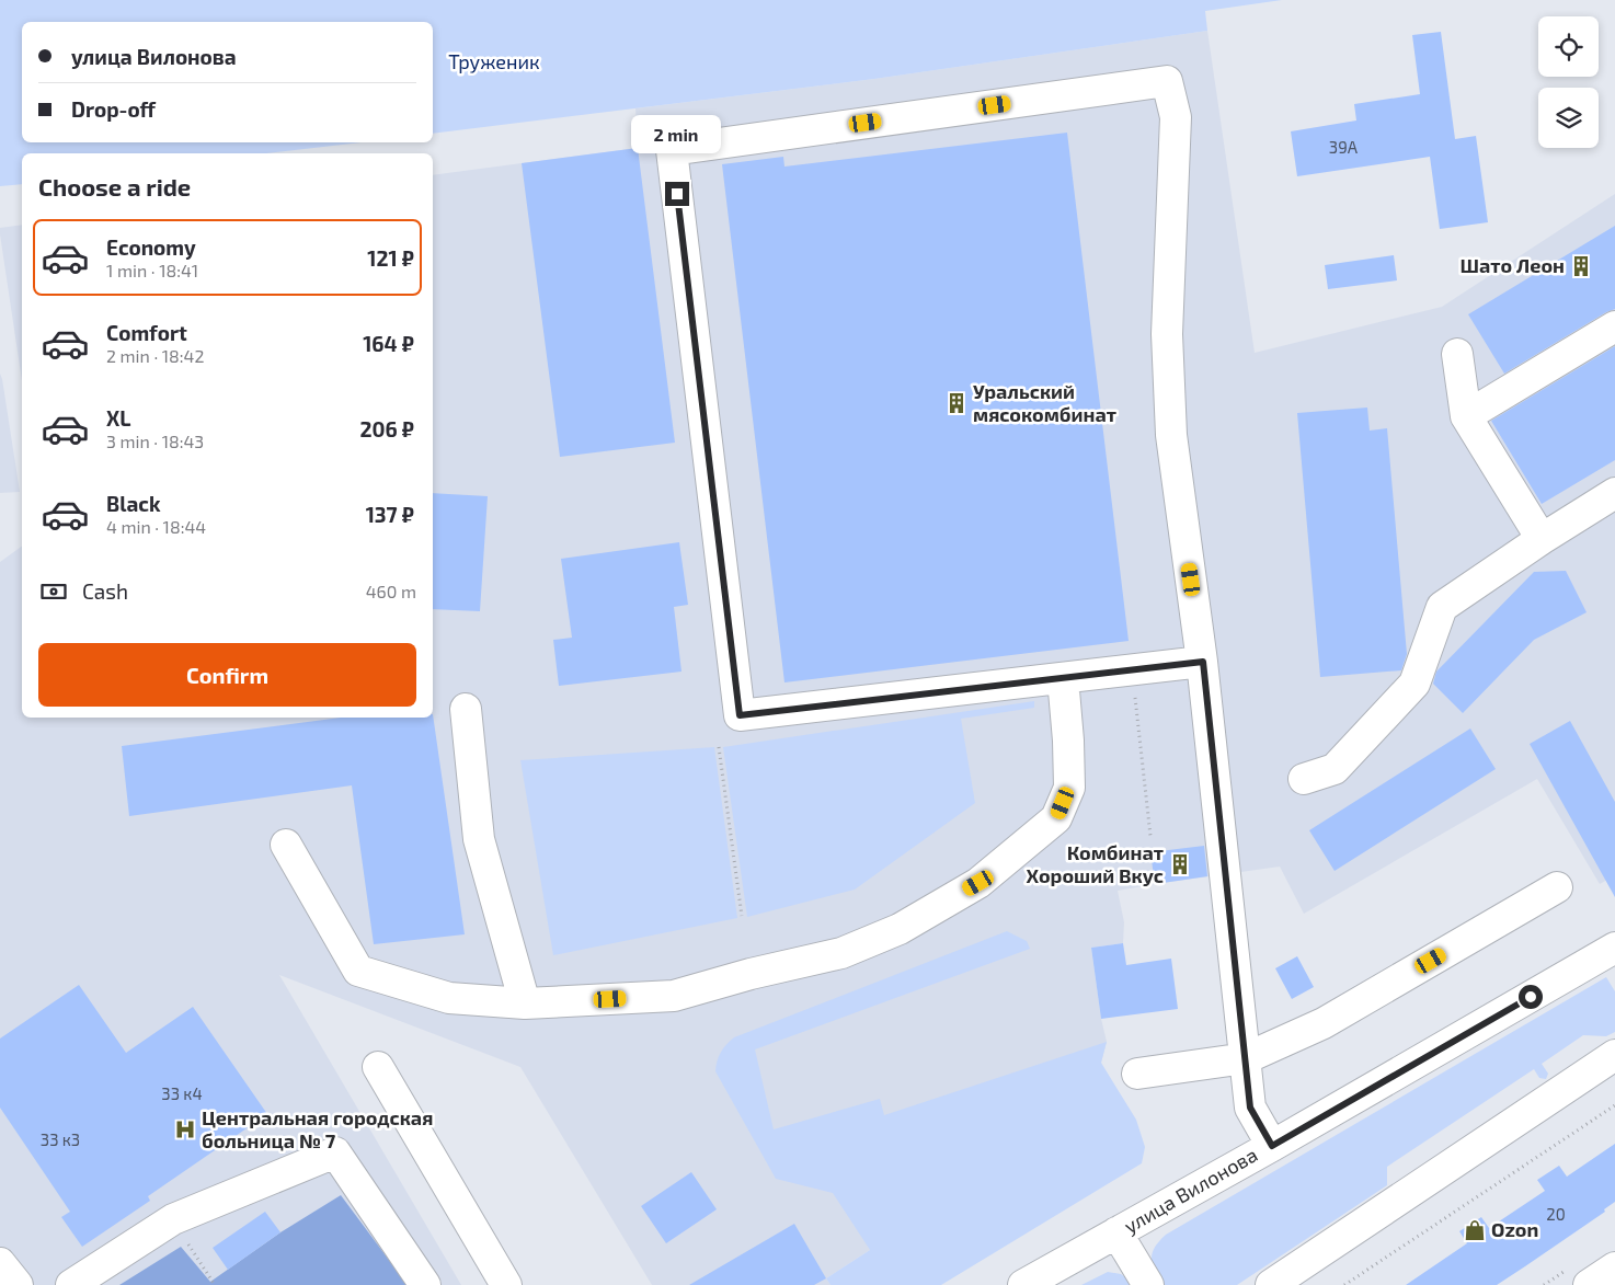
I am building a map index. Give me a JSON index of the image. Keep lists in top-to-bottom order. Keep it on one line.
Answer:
{"streets":{"street":["улица Вилонова"]},"parks":["Труженик"],"places":{"building":["Шато Леон","Уральский мясокомбинат","Комбинат Хороший Вкус"],"hospital":["Центральная городская больница № 7"],"shop":["Ozon"]},"house_numbers":["39А","33 к4","33 к3","20"],"page":{"banner":["улица Вилонова","Drop-off"],"bubble":"2 min","heading":"Choose a ride","list":[{"name":"Economy","note":"1 min · 18:41","value":"121 ₽"},{"name":"Comfort","note":"2 min · 18:42","value":"164 ₽"},{"name":"XL","note":"3 min · 18:43","value":"206 ₽"},{"name":"Black","note":"4 min · 18:44","value":"137 ₽"}],"pay":["Cash","460 m"],"buttons":"Confirm"}}
